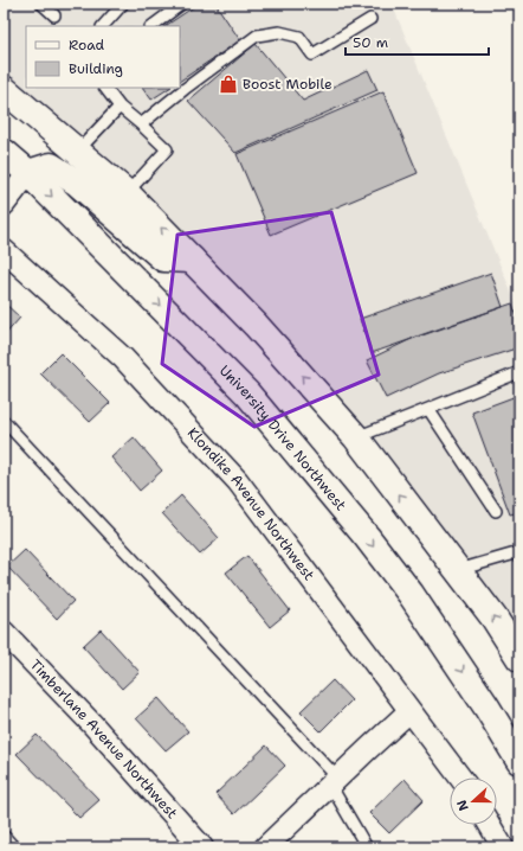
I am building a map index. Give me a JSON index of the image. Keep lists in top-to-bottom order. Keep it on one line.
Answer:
{"streets":{"highway":["University Drive Northwest"],"street":["Klondike Avenue Northwest","Timberlane Avenue Northwest"]},"places":{"shop":["Boost Mobile"]},"legend":["Road","Building"],"scale_bar":"50 m","north":"left"}
